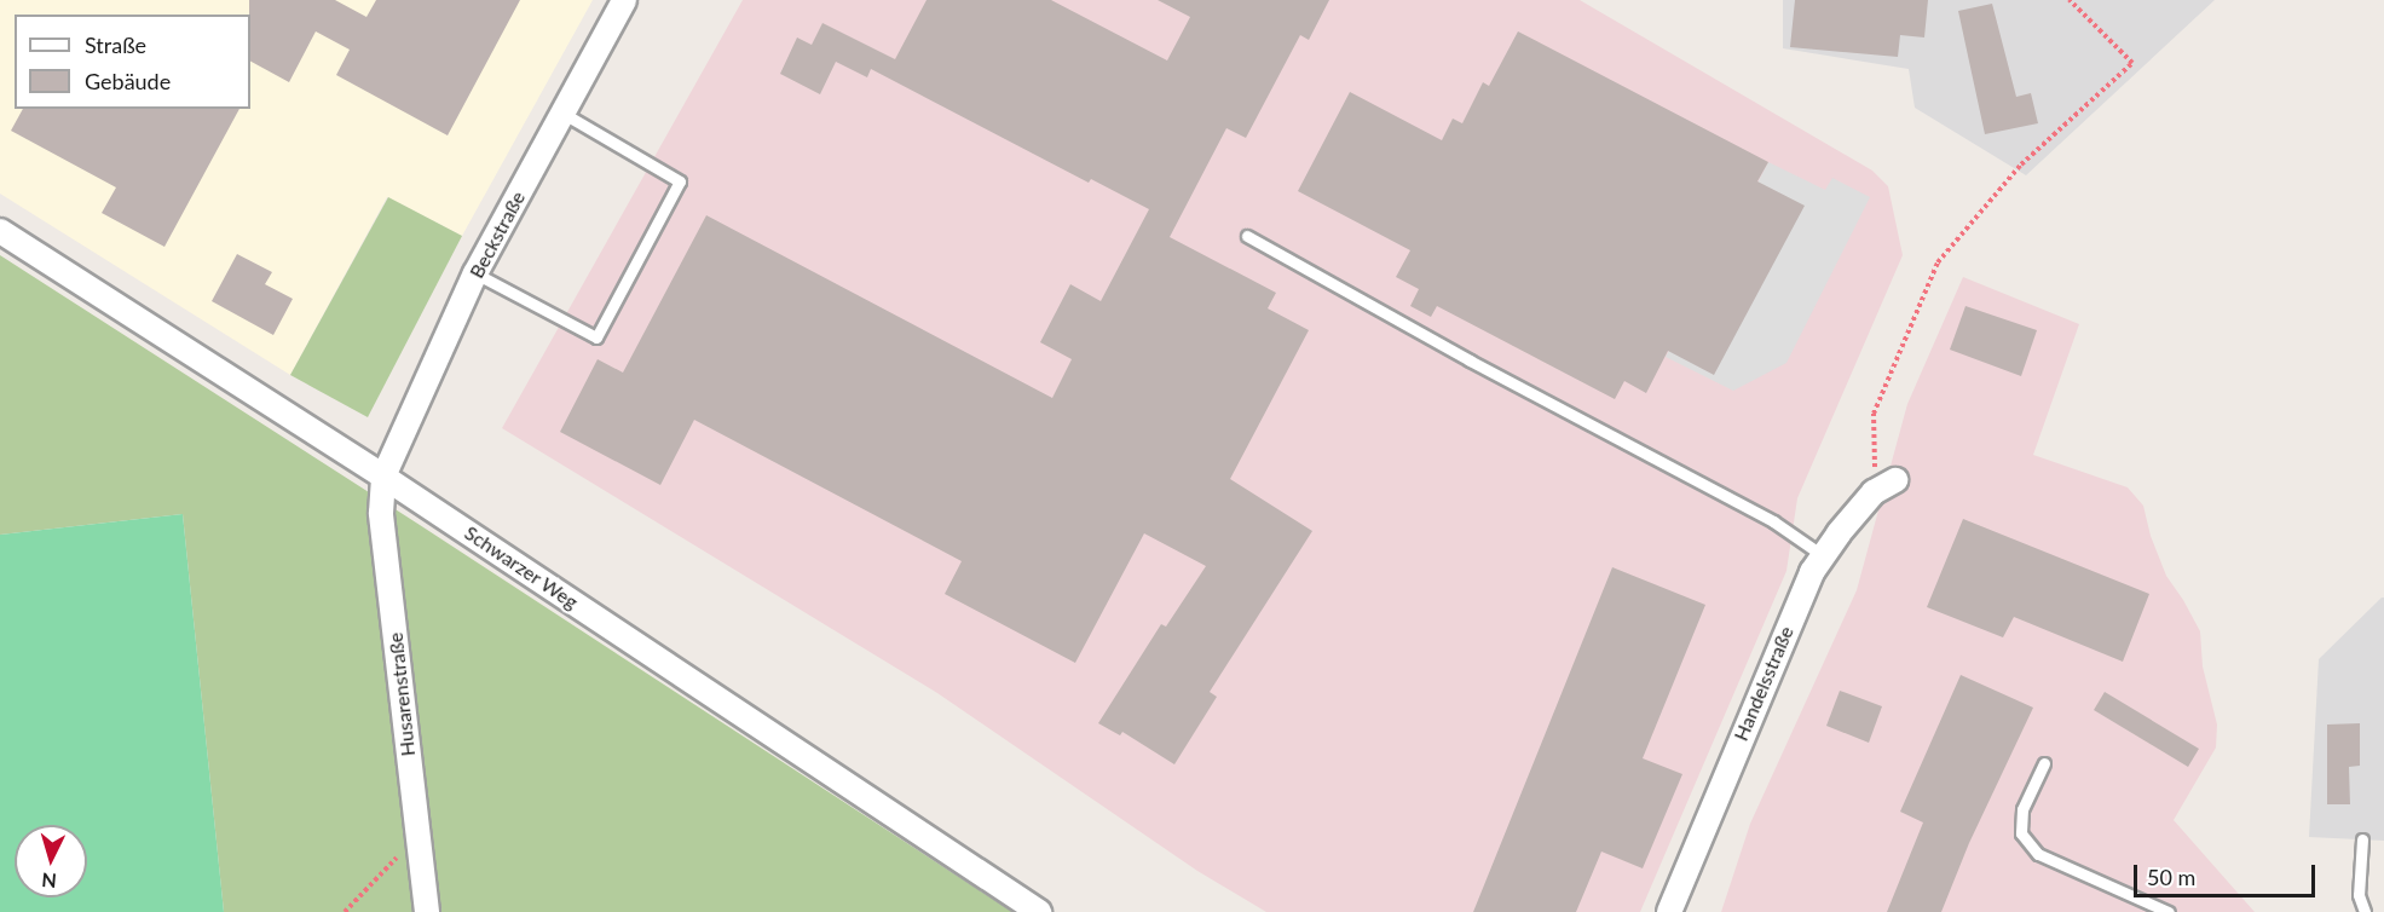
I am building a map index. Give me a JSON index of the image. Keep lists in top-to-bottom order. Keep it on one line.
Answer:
{"streets":{"street":["Beckstraße","Schwarzer Weg","Handelsstraße","Husarenstraße"]},"crossings":[["Beckstraße","Schwarzer Weg"],["Beckstraße","Husarenstraße"],["Schwarzer Weg","Husarenstraße"]],"legend":["Straße","Gebäude"],"scale_bar":"50 m","north":"bottom"}
